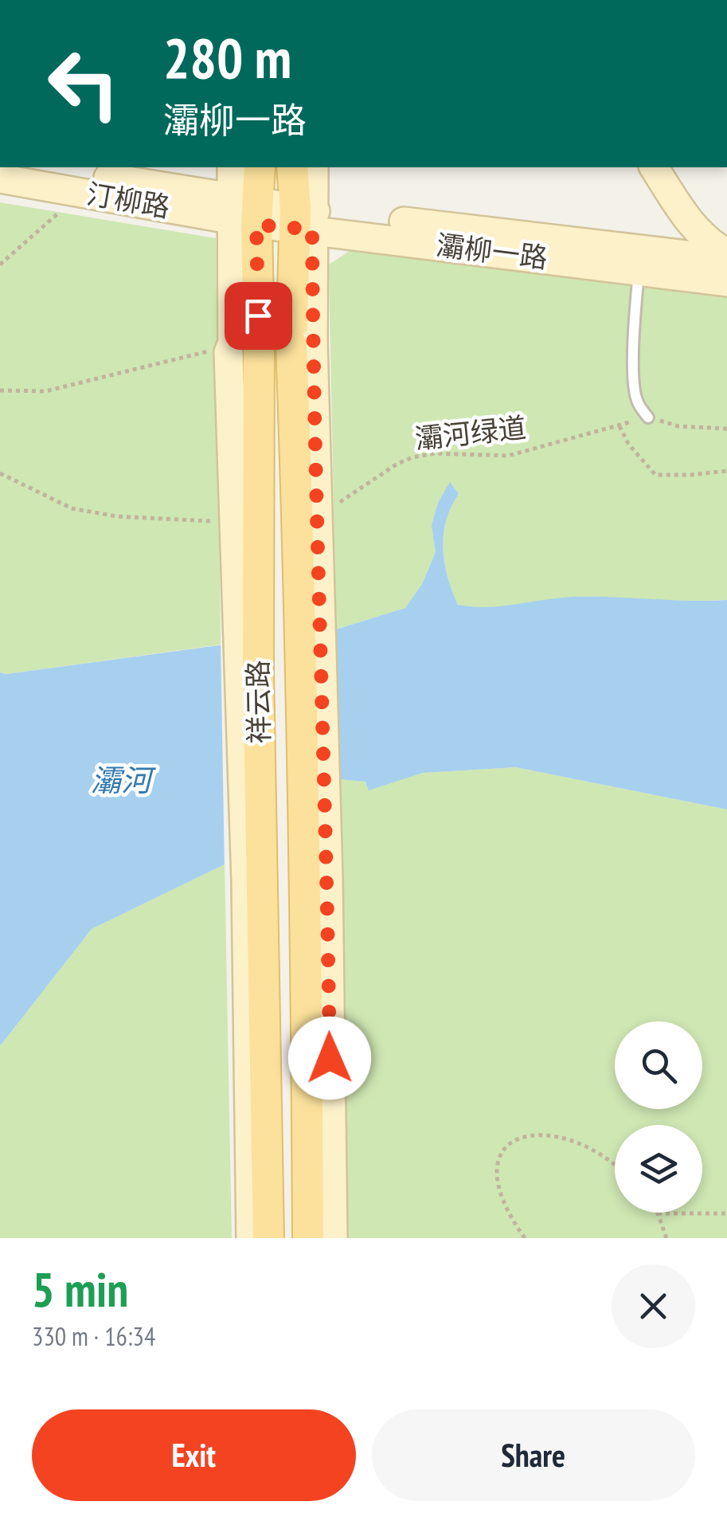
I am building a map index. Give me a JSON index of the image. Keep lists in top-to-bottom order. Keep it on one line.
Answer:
{"streets":{"main road":["祥云路"],"street":["汀柳路","灞柳一路"],"path":["灞河绿道"]},"crossings":[["汀柳路","灞柳一路"],["汀柳路","祥云路"],["灞柳一路","祥云路"]],"water":["灞河"],"page":{"turn":["280 m","灞柳一路"],"heading":["5 min","330 m · 16:34"],"buttons":["Exit","Share"]}}
